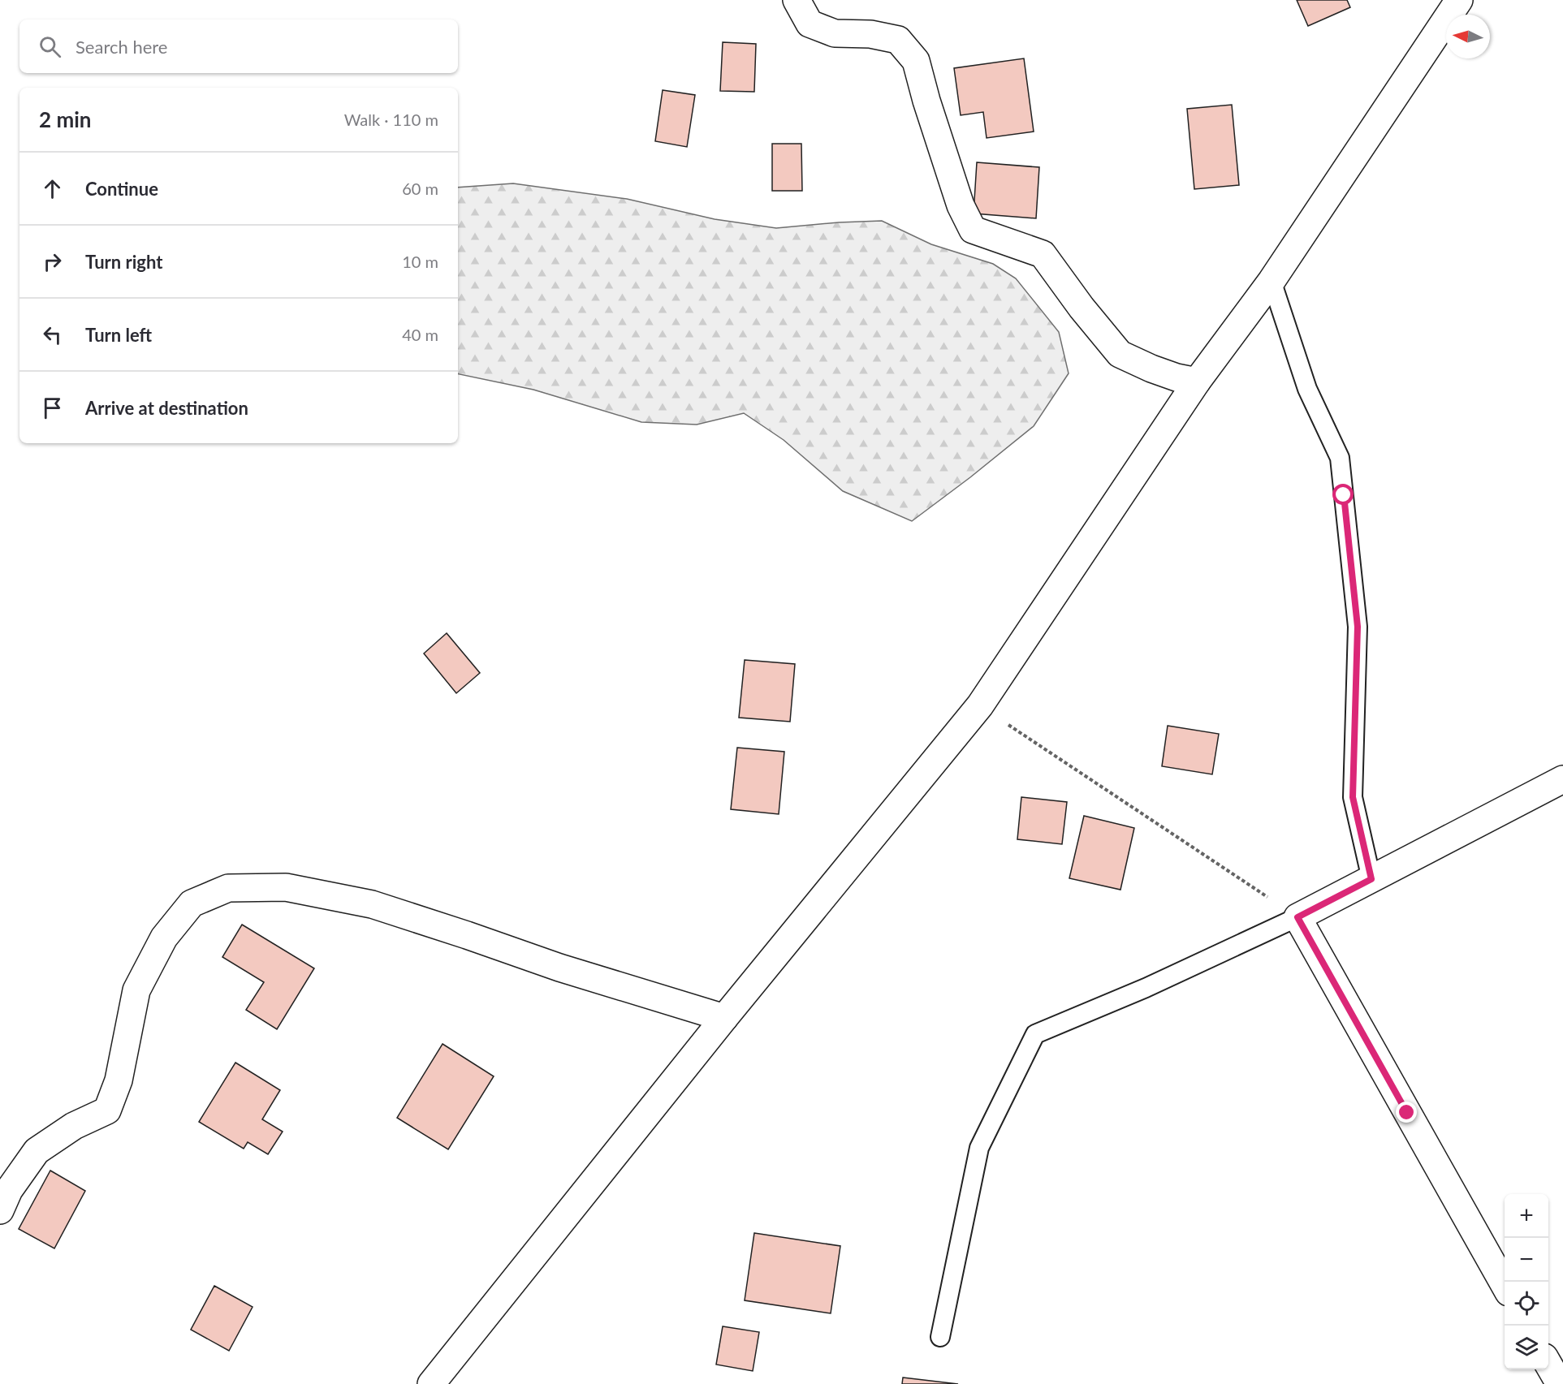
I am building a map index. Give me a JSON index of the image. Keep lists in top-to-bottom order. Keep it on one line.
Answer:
{"north":"left","page":{"search":"Search here","heading":["2 min","Walk · 110 m"],"list":[["Continue","60 m"],["Turn right","10 m"],["Turn left","40 m"],"Arrive at destination"],"map_buttons":["+","−"]}}
